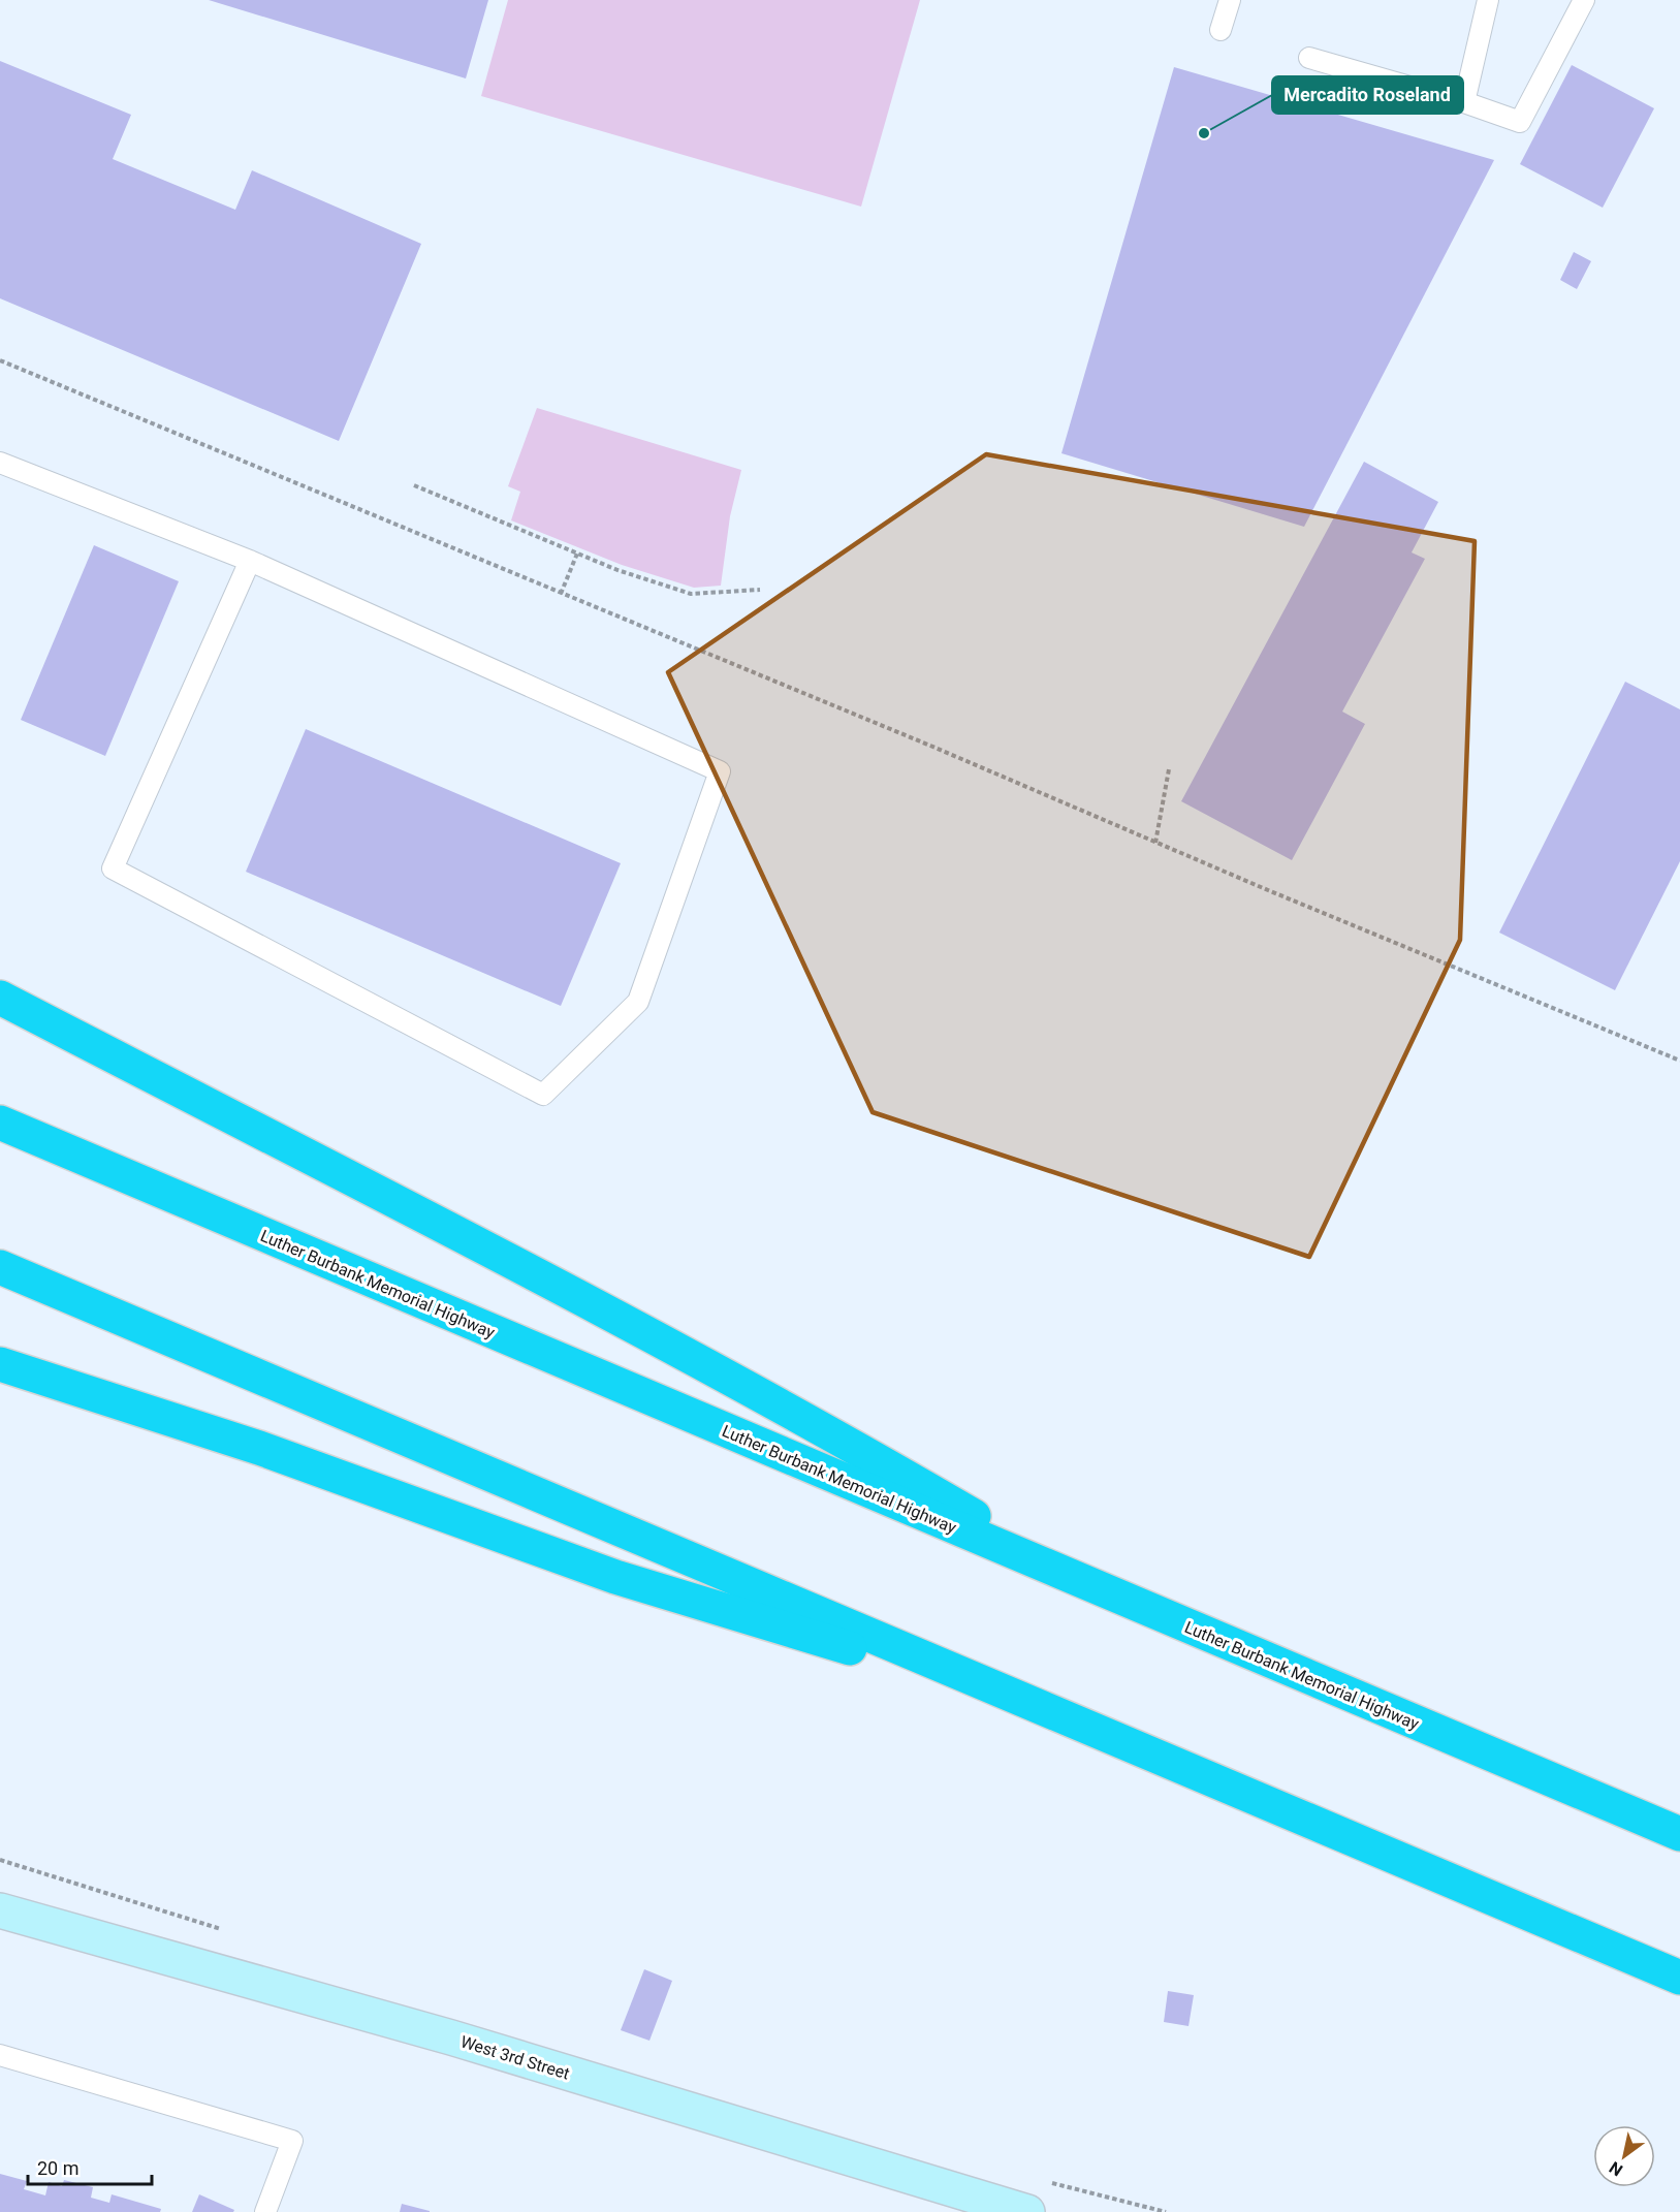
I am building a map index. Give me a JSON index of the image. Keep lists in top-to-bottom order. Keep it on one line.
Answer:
{"streets":{"highway":["Luther Burbank Memorial Highway"],"main road":["West 3rd Street"]},"places":["Mercadito Roseland"],"scale_bar":"20 m","north":"bottom left"}
